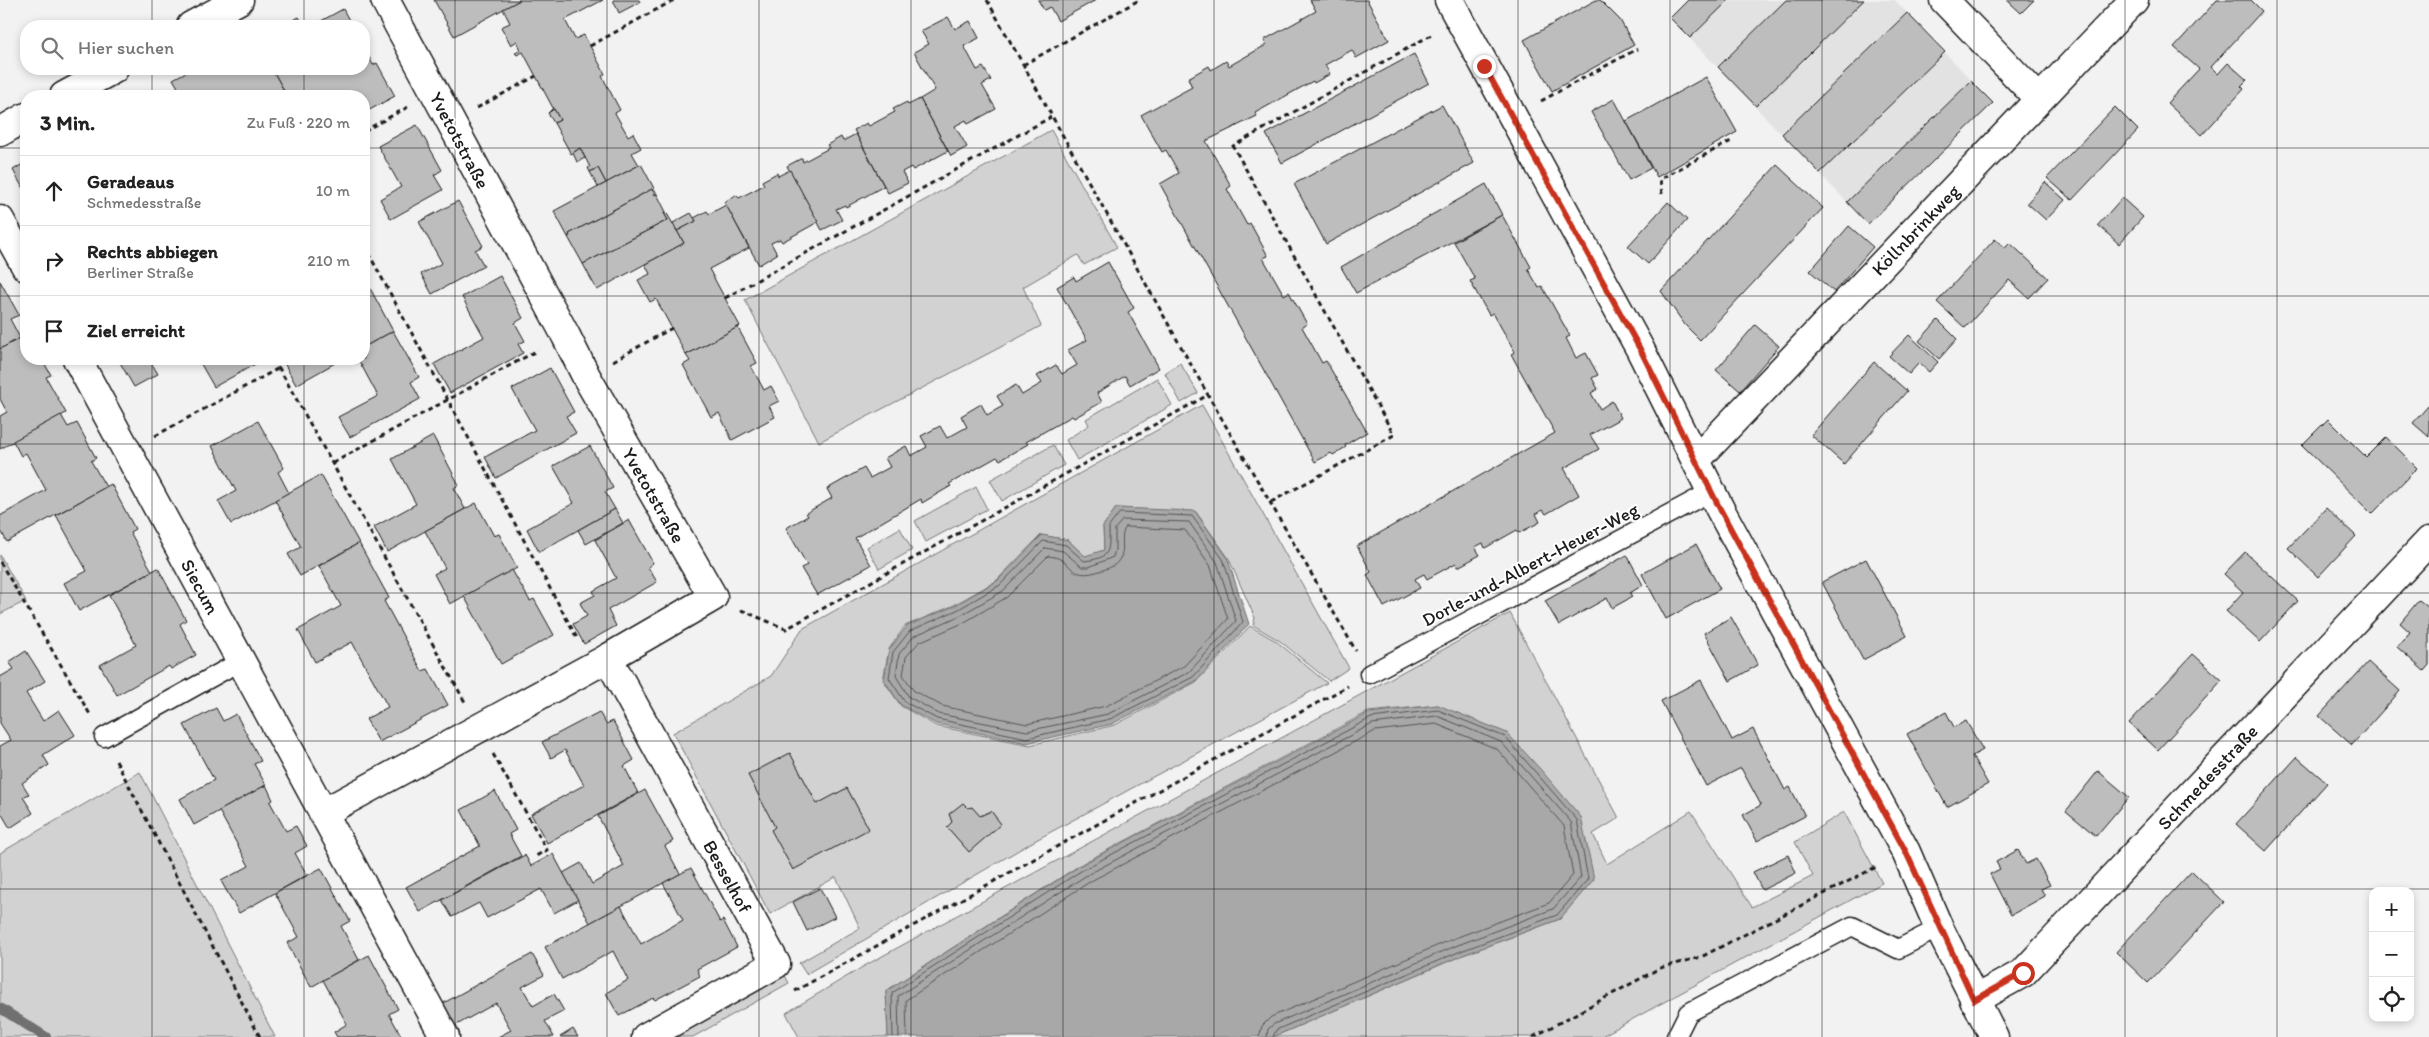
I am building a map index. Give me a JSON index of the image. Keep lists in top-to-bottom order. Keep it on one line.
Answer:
{"streets":{"street":["Yvetotstraße","Köllnbrinkweg","Siecum","Schmedesstraße","Besselhof"],"lane":["Dorle-und-Albert-Heuer-Weg"]},"page":{"search":"Hier suchen","heading":["3 Min.","Zu Fuß · 220 m"],"list":[["Geradeaus","Schmedesstraße","10 m"],["Rechts abbiegen","Berliner Straße","210 m"],"Ziel erreicht"],"map_buttons":["+","−"]}}
